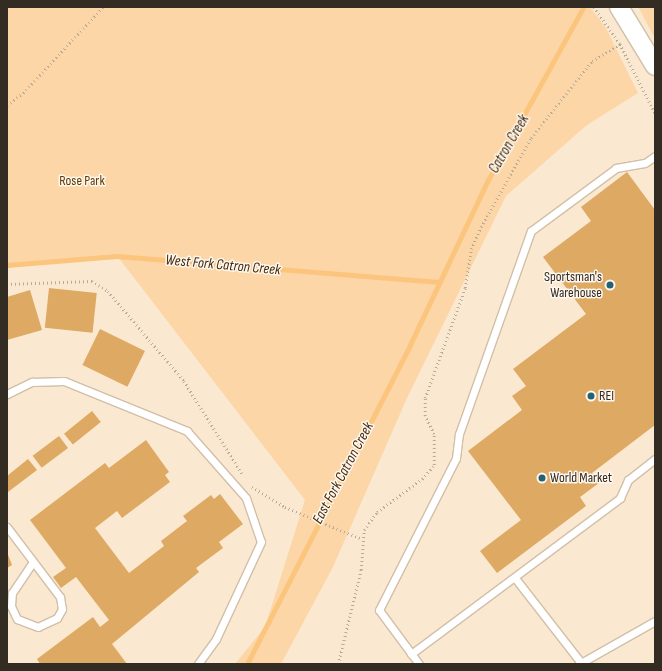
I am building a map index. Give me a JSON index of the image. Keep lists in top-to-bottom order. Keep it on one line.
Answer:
{"water":["Catron Creek","West Fork Catron Creek","East Fork Catron Creek"],"parks":["Rose Park"],"places":["Sportsman's Warehouse","REI","World Market"]}
